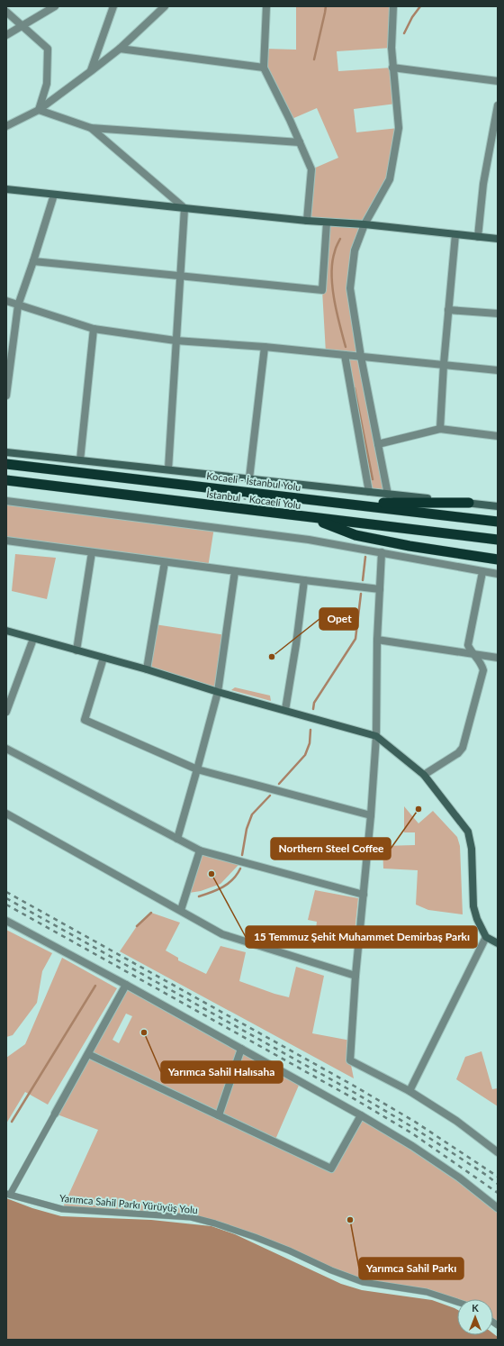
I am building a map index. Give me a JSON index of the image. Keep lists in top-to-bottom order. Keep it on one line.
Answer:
{"streets":{"highway":["Kocaeli - İstanbul Yolu","İstanbul - Kocaeli Yolu"],"street":["Yarımca Sahil Parkı Yürüyüş Yolu"]},"places":["Opet","Northern Steel Coffee","15 Temmuz Şehit Muhammet Demirbaş Parkı","Yarımca Sahil Halısaha","Yarımca Sahil Parkı"],"north":"top"}
